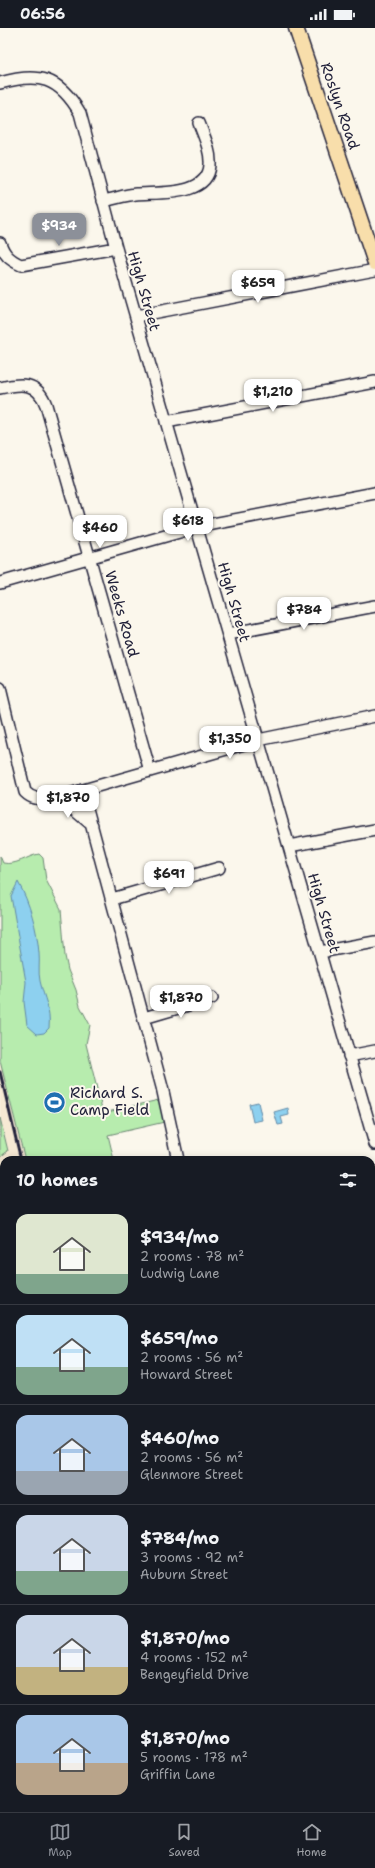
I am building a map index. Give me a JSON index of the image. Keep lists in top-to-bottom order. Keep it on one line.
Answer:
{"streets":{"main road":["Roslyn Road"],"street":["High Street","Weeks Road"]},"places":{"sports":["Richard S. Camp Field"]},"page":{"status":"06:56","price":["$934","$659","$1,210","$618","$460","$784","$1,350","$1,870","$691","$1,870"],"heading":"10 homes","list":[{"name":"$934/mo","note":"2 rooms · 78 m² · Ludwig Lane"},{"name":"$659/mo","note":"2 rooms · 56 m² · Howard Street"},{"name":"$460/mo","note":"2 rooms · 56 m² · Glenmore Street"},{"name":"$784/mo","note":"3 rooms · 92 m² · Auburn Street"},{"name":"$1,870/mo","note":"4 rooms · 152 m² · Bengeyfield Drive"},{"name":"$1,870/mo","note":"5 rooms · 178 m² · Griffin Lane"}],"tabs":["Map","Saved","Home"]}}
